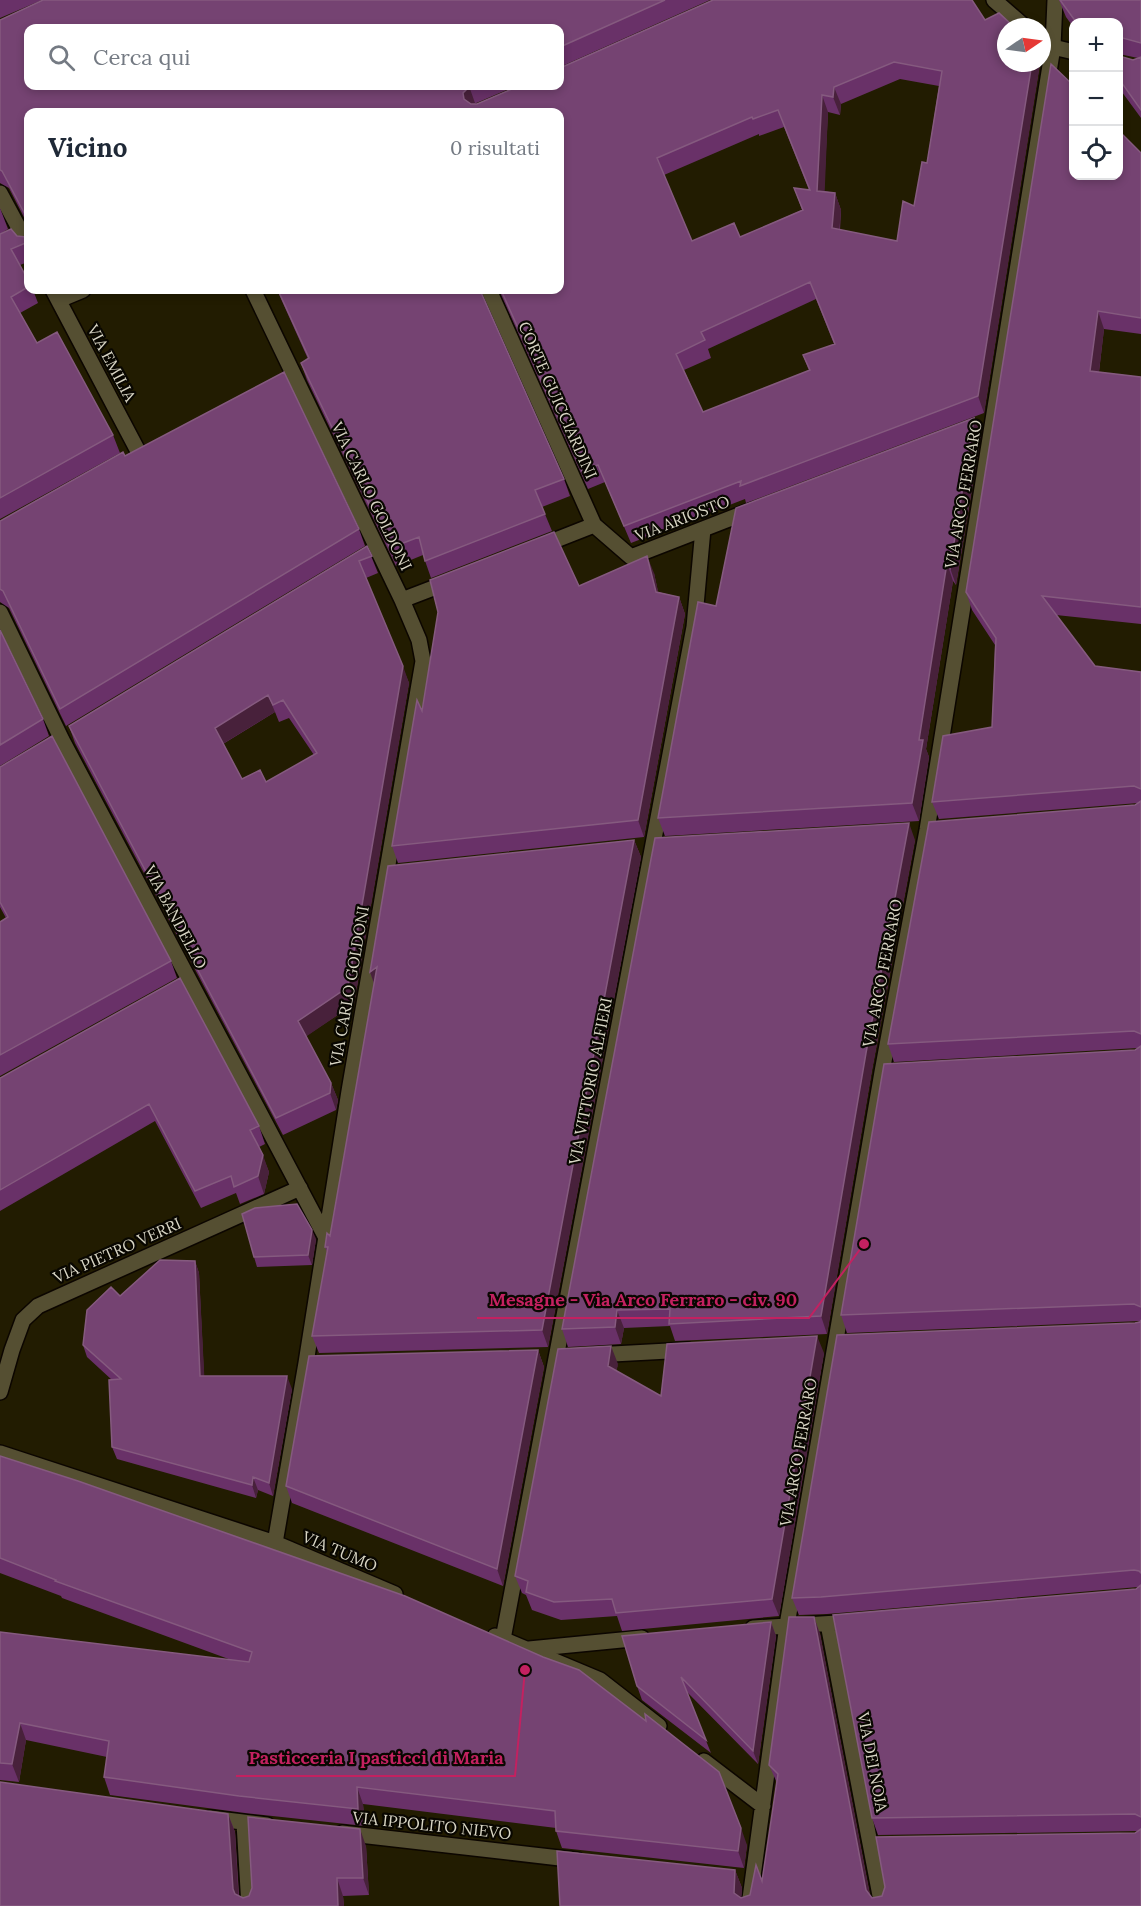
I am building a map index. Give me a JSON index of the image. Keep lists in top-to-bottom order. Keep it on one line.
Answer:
{"streets":{"street":["VIA EMILIA","CORTE GUICCIARDINI","VIA ARCO FERRARO","VIA CARLO GOLDONI","VIA ARIOSTO","VIA BANDELLO","VIA VITTORIO ALFIERI","VIA PIETRO VERRI","VIA TUMO","VIA DEI NOJA","VIA IPPOLITO NIEVO"]},"crossings":[["CORTE GUICCIARDINI","VIA ARIOSTO"],["VIA CARLO GOLDONI","VIA BANDELLO"],["VIA CARLO GOLDONI","VIA TUMO"],["VIA ARIOSTO","VIA VITTORIO ALFIERI"],["VIA BANDELLO","VIA PIETRO VERRI"]],"places":["Mesagne - Via Arco Ferraro - civ. 90","Pasticceria I pasticci di Maria"],"north":"right","page":{"map_buttons":["+","−"],"search":"Cerca qui","heading":["Vicino","0 risultati"]}}
